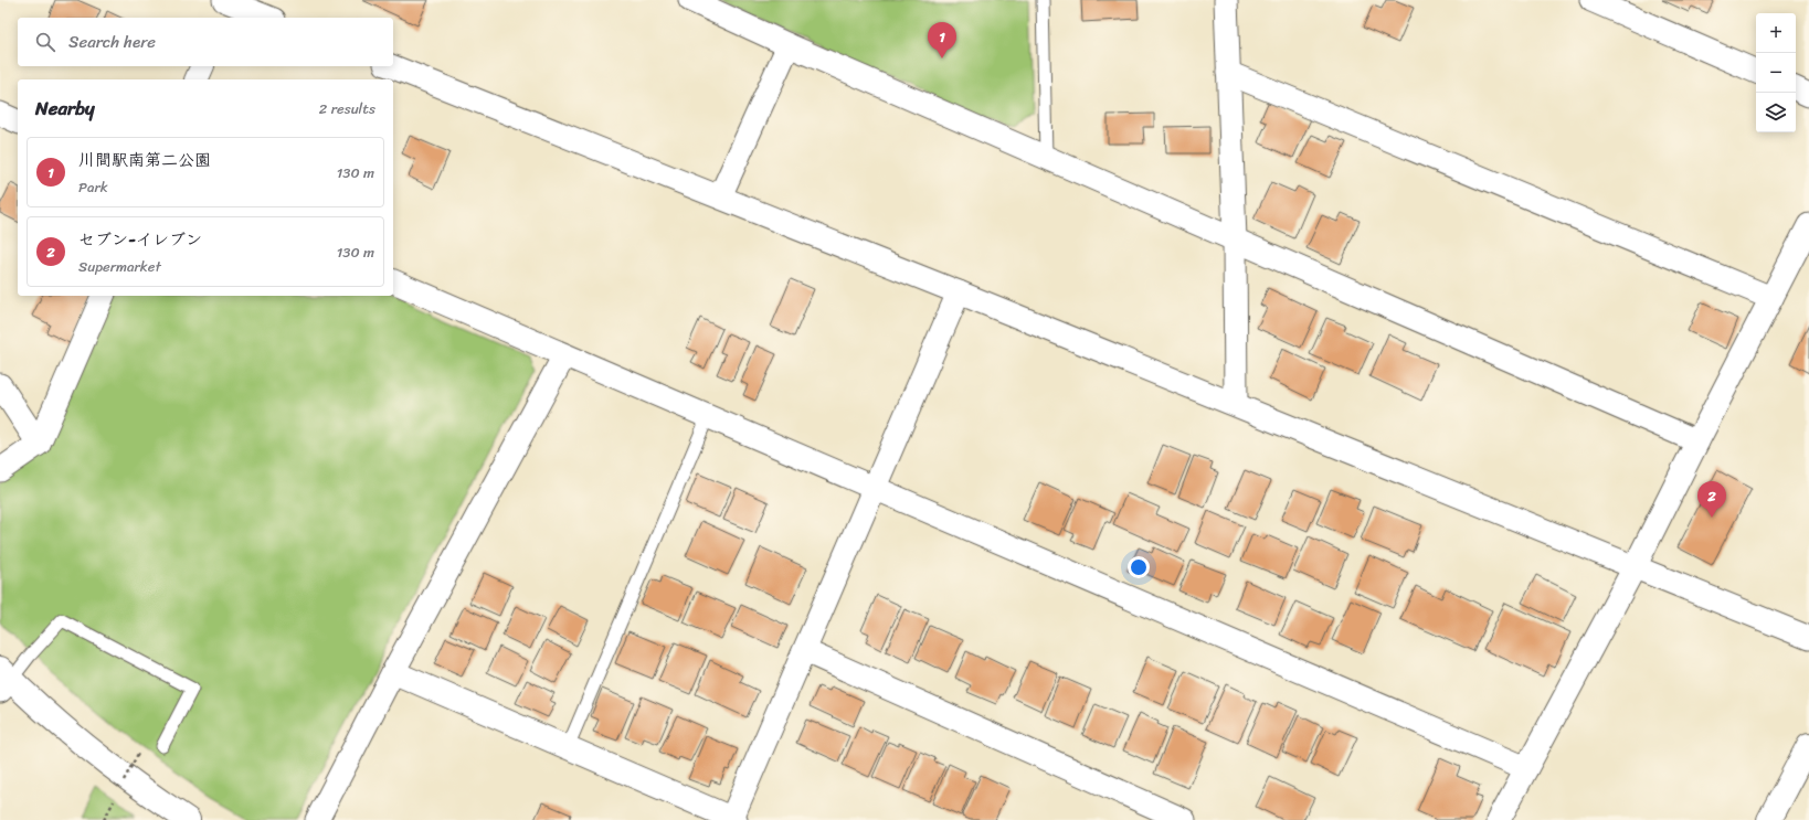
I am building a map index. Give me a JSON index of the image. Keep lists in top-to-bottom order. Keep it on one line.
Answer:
{"page":{"map_buttons":["+","−"],"search":"Search here","pins":["1","2"],"heading":["Nearby","2 results"],"list":[{"mark":"1","name":"川間駅南第二公園","note":"Park","value":"130 m"},{"mark":"2","name":"セブン-イレブン","note":"Supermarket","value":"130 m"}]}}
